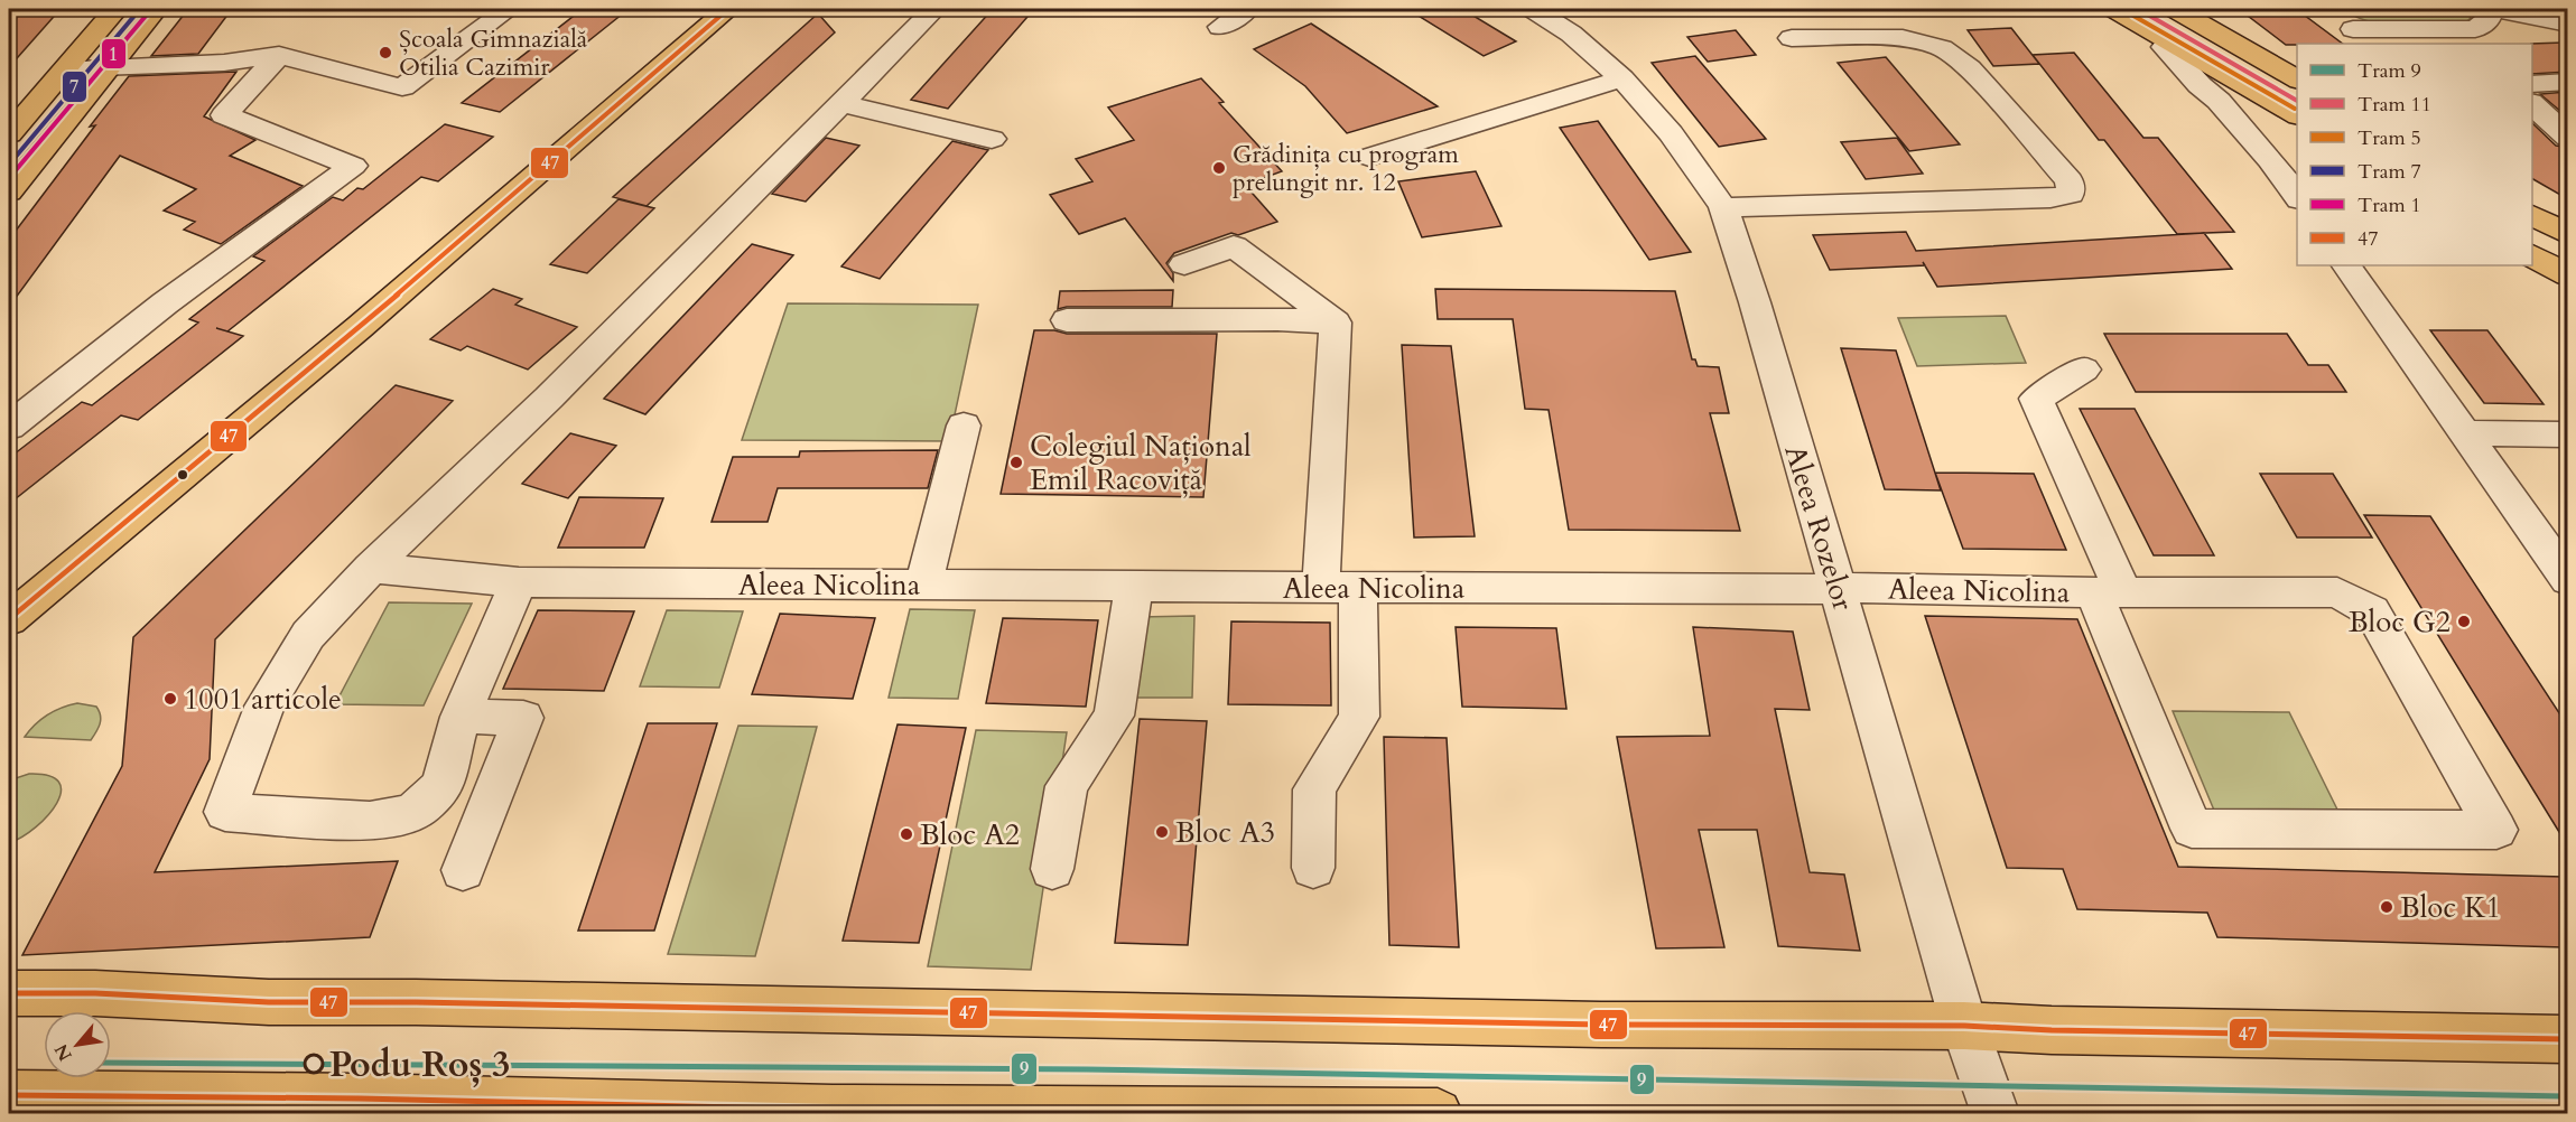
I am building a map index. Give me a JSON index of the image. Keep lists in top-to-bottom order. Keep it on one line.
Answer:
{"streets":{"street":["Aleea Rozelor","Aleea Nicolina"]},"crossings":[["Aleea Rozelor","Aleea Nicolina"]],"places":["Școala Gimnazială Otilia Cazimir","Grădinița cu program prelungit nr. 12","Colegiul Național Emil Racoviță","Bloc G2","1001 articole","Bloc A3","Bloc A2","Bloc K1","Podu Roș 3"],"lines":["tram line 11","tram line 7","transit line 47","tram line 1","tram line 5","tram line 9"],"legend":["Tram 9","Tram 11","Tram 5","Tram 7","Tram 1","47"],"north":"bottom left"}
